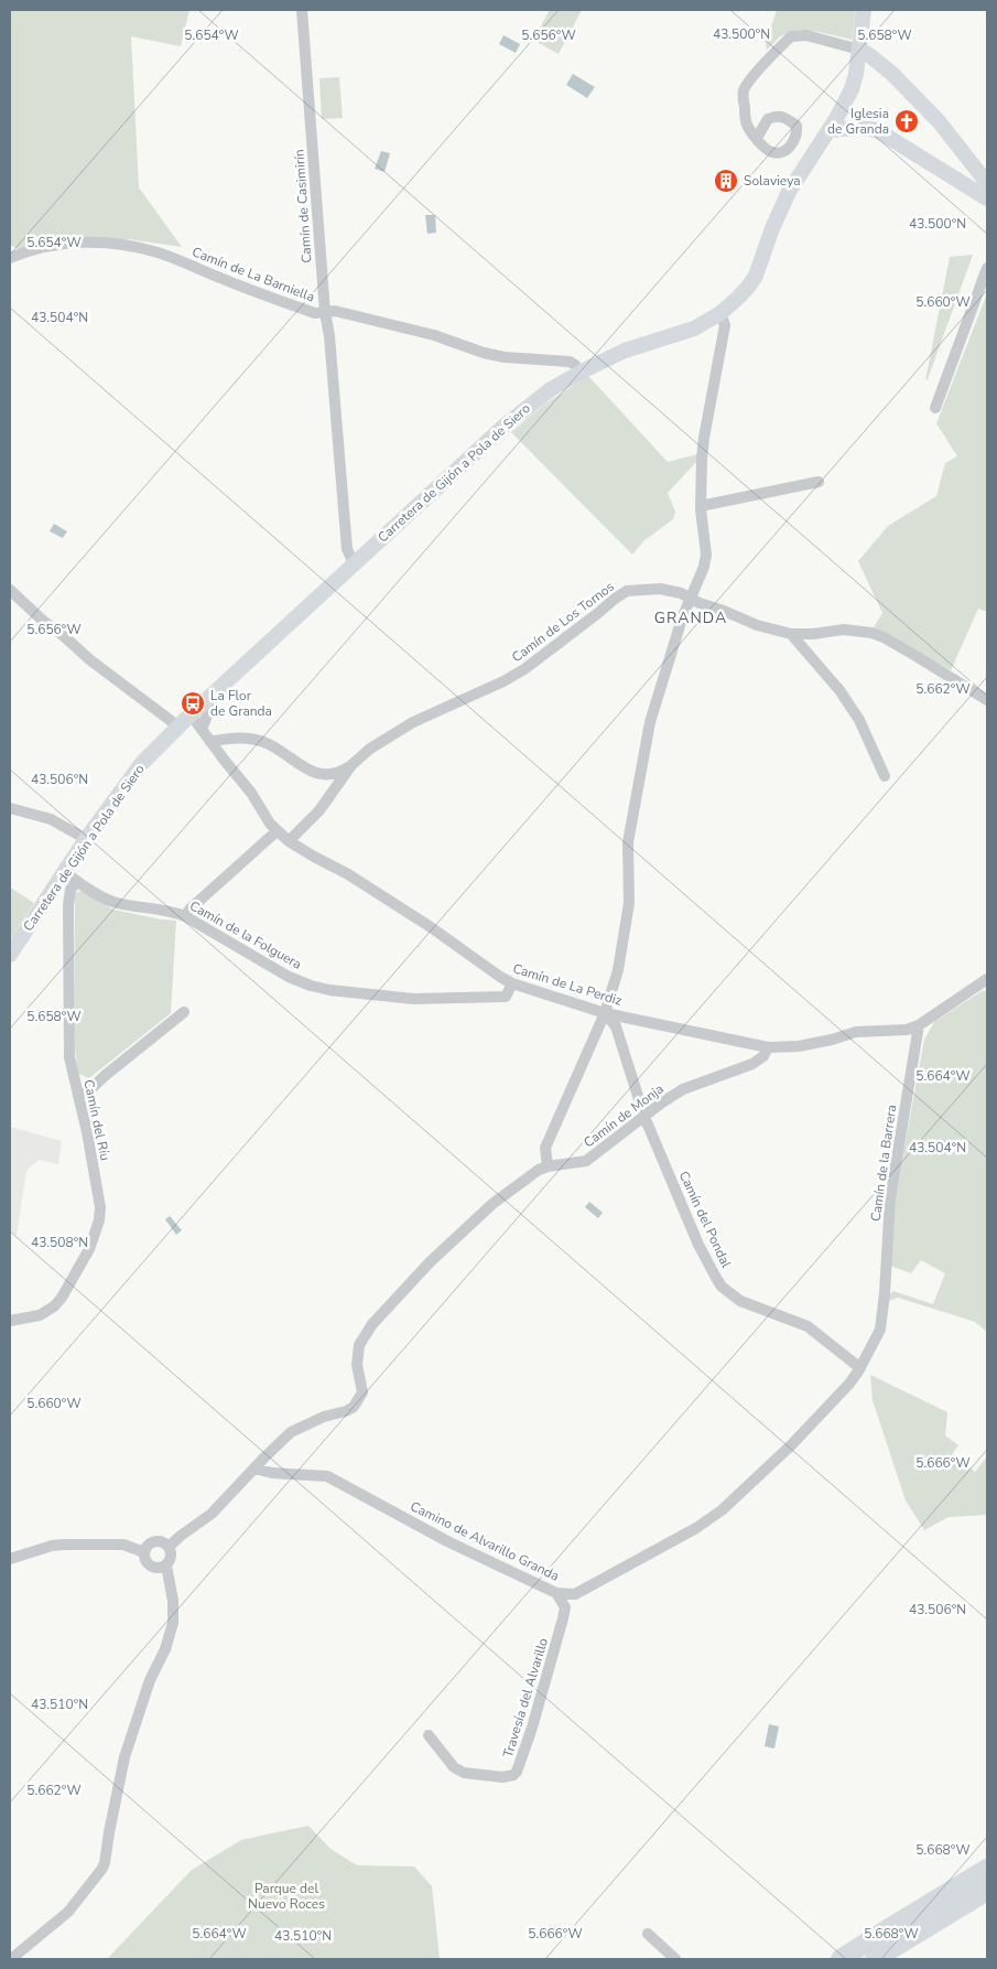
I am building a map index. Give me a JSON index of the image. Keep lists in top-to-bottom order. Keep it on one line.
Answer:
{"streets":{"street":["Camín de Casimirín","Camín de La Barniella","Carretera de Gijón a Pola de Siero","Camín de Los Tornos","Camín de la Folguera","Camín de La Perdiz","Camín de Monja","Camín del Ríu","Camín de la Barrera","Camín del Pondal","Camino de Alvarillo Granda","Travesía del Alvarillo"]},"crossings":[["Camín de Casimirín","Camín de La Barniella"],["Camín de Casimirín","Carretera de Gijón a Pola de Siero"],["Camín de La Barniella","Carretera de Gijón a Pola de Siero"],["Carretera de Gijón a Pola de Siero","Camín de la Folguera"],["Carretera de Gijón a Pola de Siero","Camín de La Perdiz"],["Carretera de Gijón a Pola de Siero","Camín del Ríu"],["Camín de Los Tornos","Camín de La Perdiz"],["Camín de la Folguera","Camín de La Perdiz"],["Camín de la Folguera","Camín del Ríu"],["Camín de La Perdiz","Camín de Monja"],["Camín de La Perdiz","Camín de la Barrera"],["Camín de La Perdiz","Camín del Pondal"],["Camín de Monja","Camín del Pondal"],["Camín de la Barrera","Camín del Pondal"],["Camín de la Barrera","Camino de Alvarillo Granda"],["Camín del Pondal","Camino de Alvarillo Granda"],["Camino de Alvarillo Granda","Travesía del Alvarillo"]],"districts":["GRANDA"],"parks":["Parque del Nuevo Roces"],"places":{"church":["Iglesia de Granda"],"building":["Solavieya"],"bus stop":["La Flor de Granda"]},"coordinates":["43.500°N","5.654°W","5.656°W","5.658°W","5.660°W","43.504°N","5.662°W","43.506°N","5.664°W","43.508°N","5.666°W","43.510°N","5.668°W"]}
